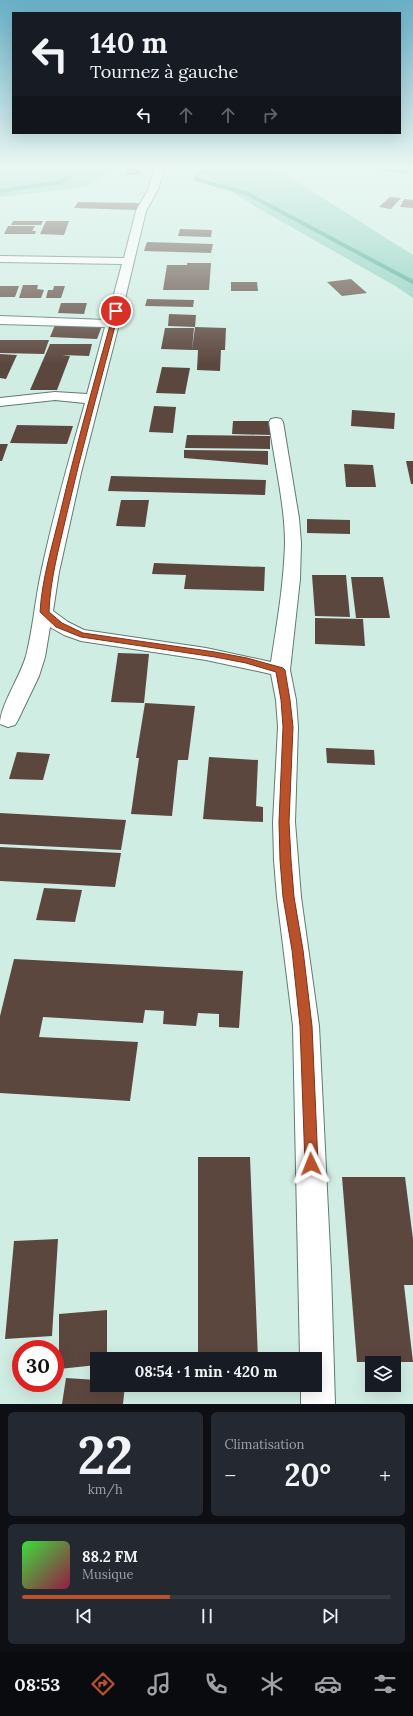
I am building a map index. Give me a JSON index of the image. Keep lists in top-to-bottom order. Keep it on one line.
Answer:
{"page":{"turn":["140 m","Tournez à gauche"],"limit":"30","trip":"08:54 · 1 min · 420 m","tile":[["22","km/h"],"Climatisation"],"heat":["−","20°","+"],"song":["88.2 FM","Musique"],"tabs":"08:53"}}
